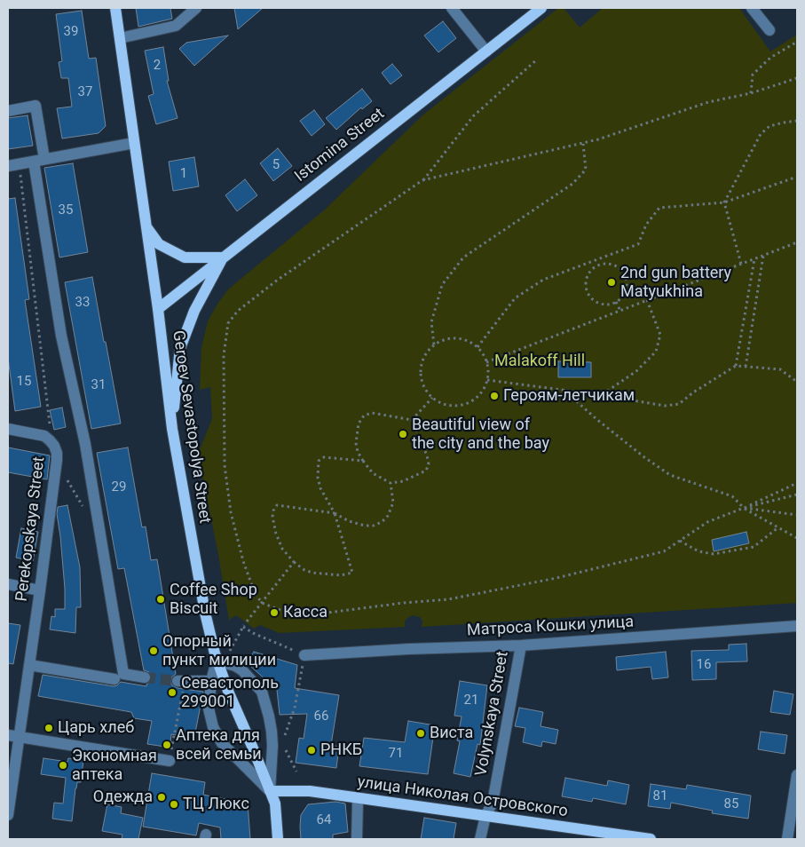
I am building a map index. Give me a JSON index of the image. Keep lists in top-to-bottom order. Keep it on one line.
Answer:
{"streets":{"main road":["Istomina Street","Geroev Sevastopolya Street","улица Николая Островского"],"street":["Perekopskaya Street","Матроса Кошки улица","Volynskaya Street"]},"crossings":[["Istomina Street","Geroev Sevastopolya Street"],["Geroev Sevastopolya Street","улица Николая Островского"],["Матроса Кошки улица","Volynskaya Street"],["Volynskaya Street","улица Николая Островского"]],"parks":["Malakoff Hill"],"places":["2nd gun battery Matyukhina","Героям-летчикам","Beautiful view of the city and the bay","Coffee Shop Biscuit","Касса","Опорный пункт милиции","Севастополь 299001","Царь хлеб","Виста","Аптека для всей семьи","РНКБ","Экономная аптека","Одежда","ТЦ Люкс"],"house_numbers":["39","2","37","5","1","35","33","15","31","29","16","21","66","71","81","85","64"]}
